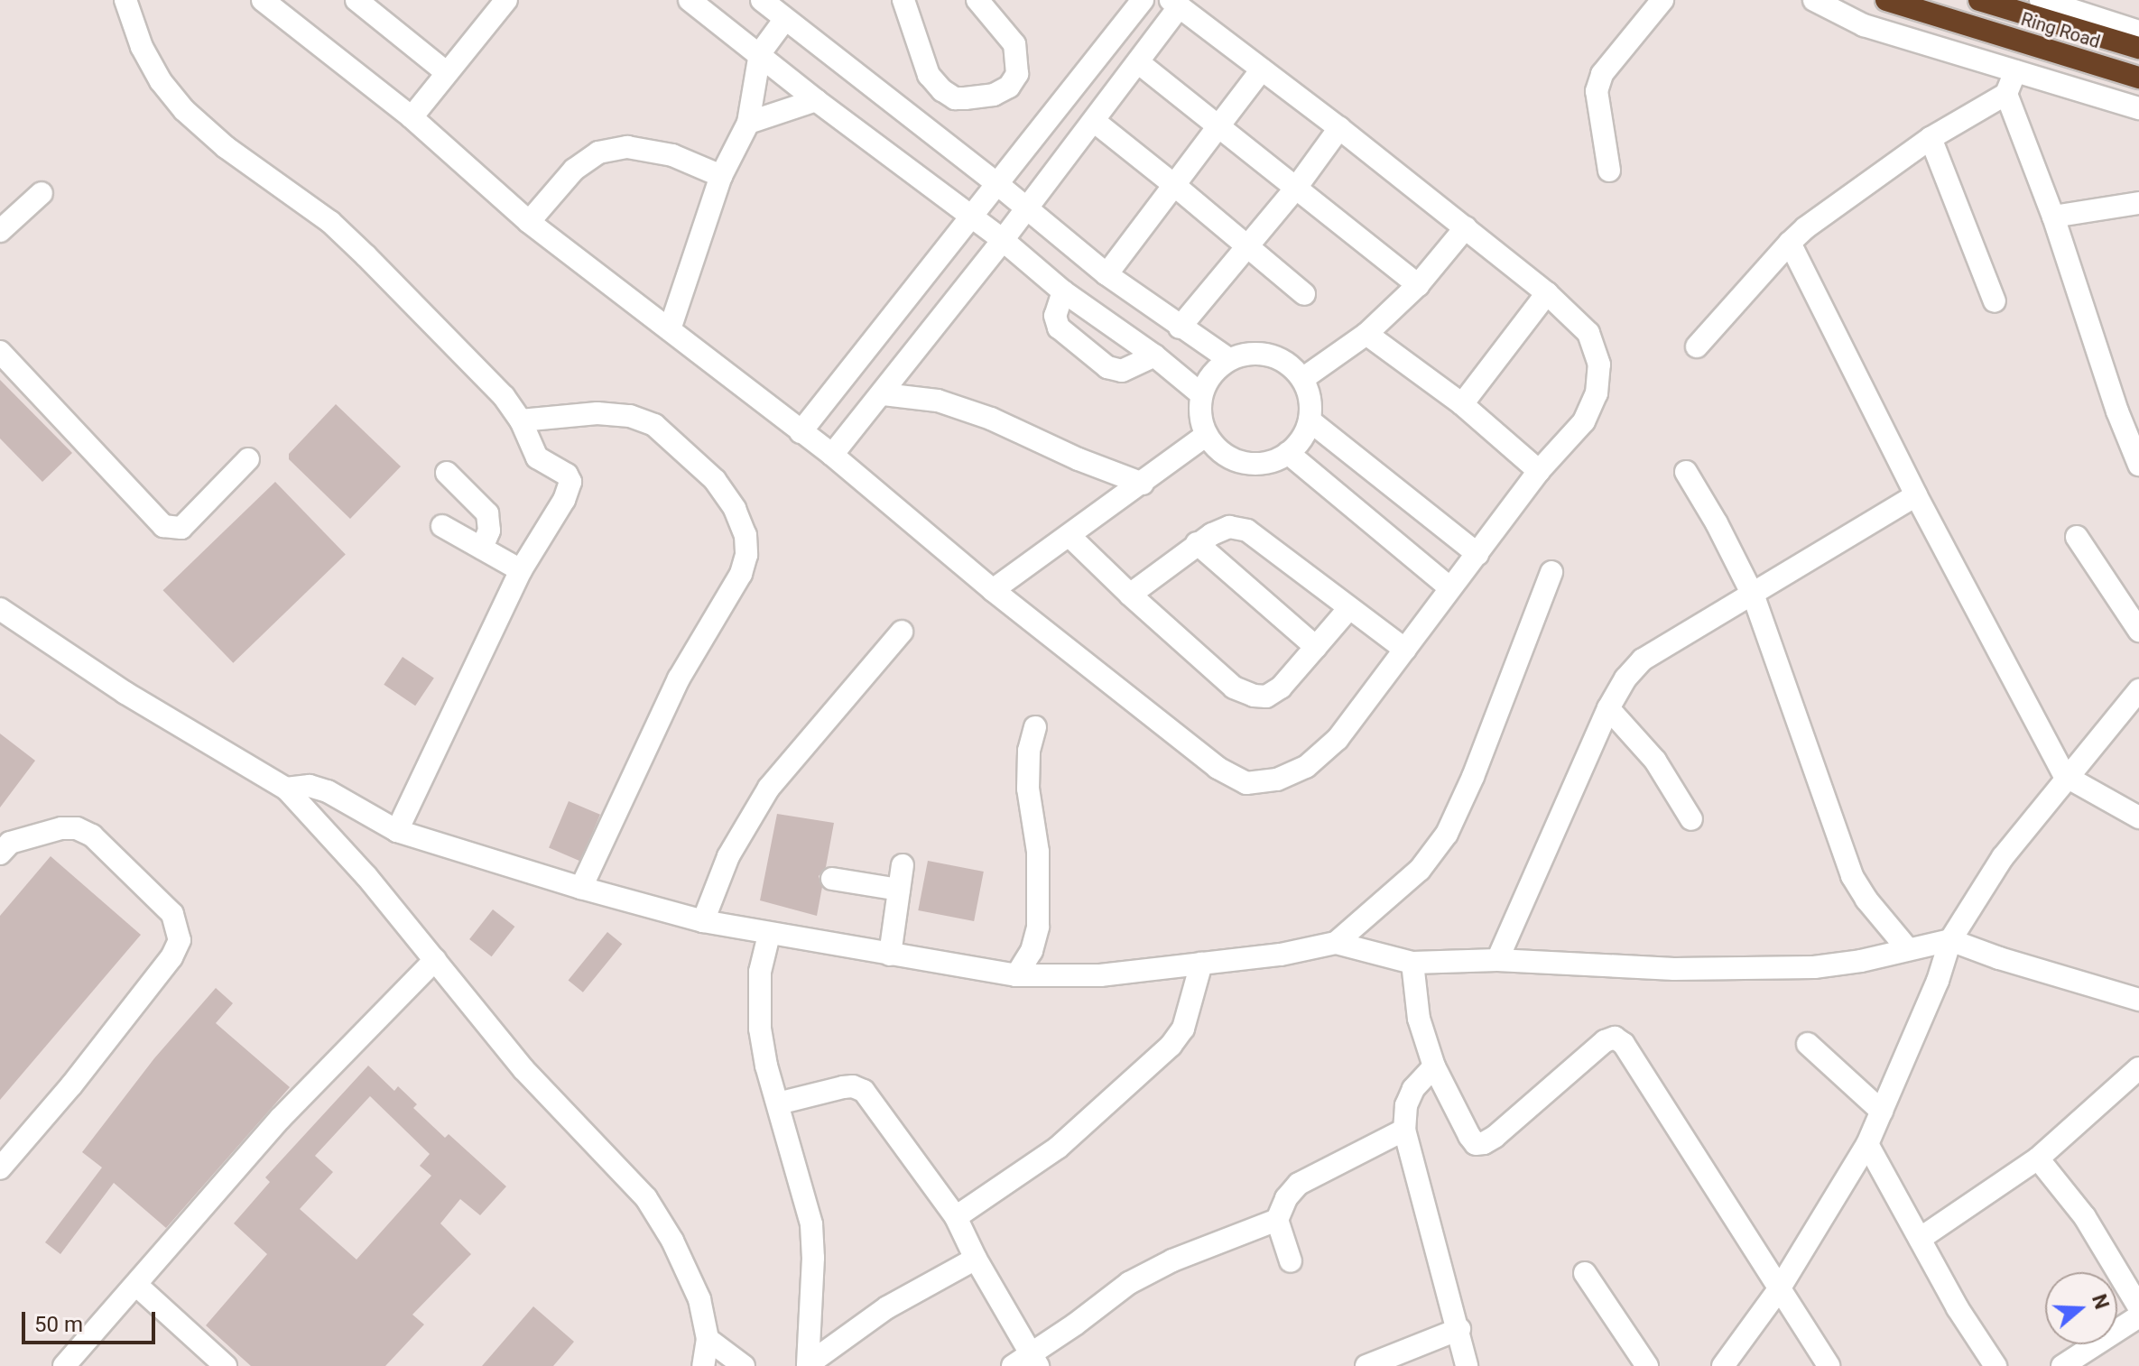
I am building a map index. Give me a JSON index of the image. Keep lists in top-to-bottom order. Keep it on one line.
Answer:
{"streets":{"highway":["Ring Road"]},"scale_bar":"50 m","north":"right"}
